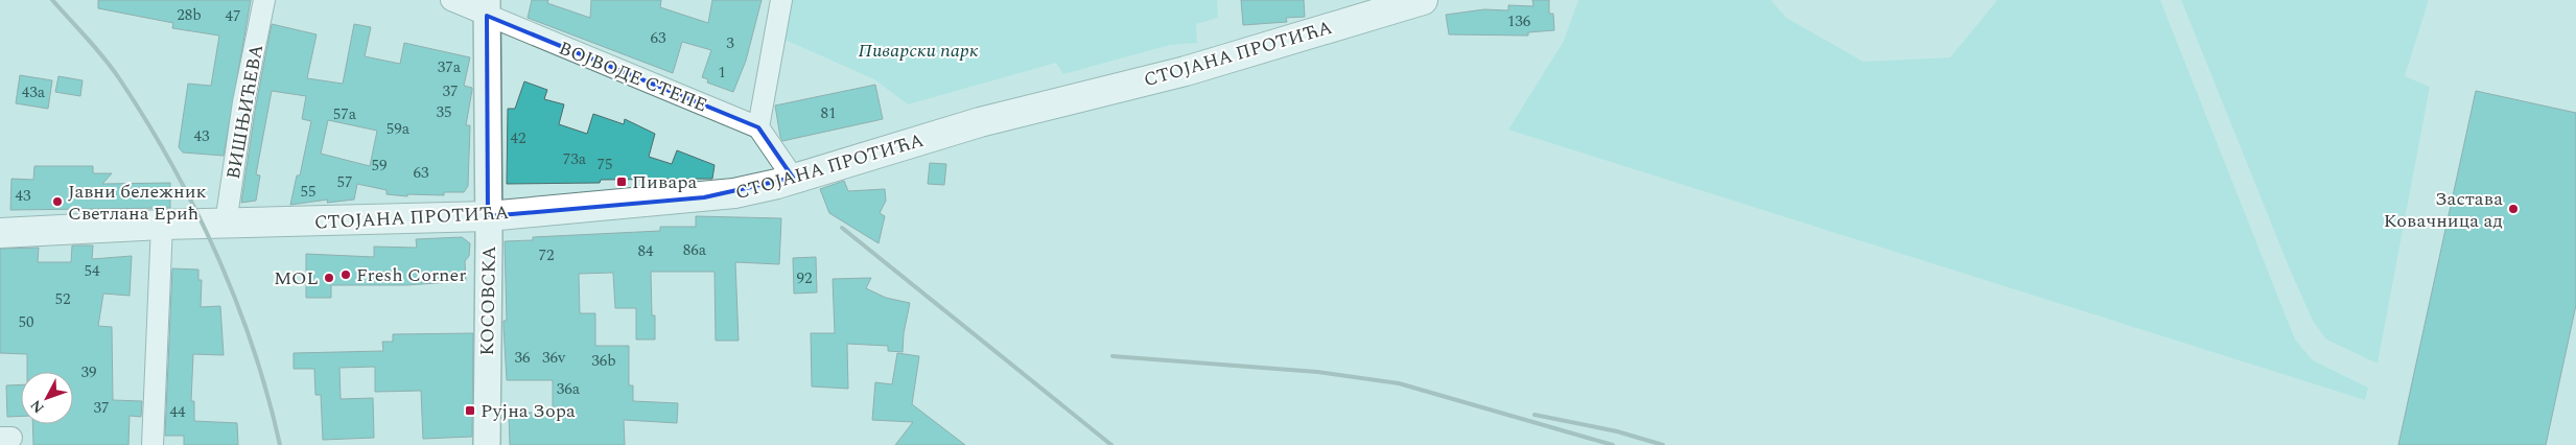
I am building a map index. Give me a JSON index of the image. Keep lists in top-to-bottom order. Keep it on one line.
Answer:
{"streets":{"main road":["СТОЈАНА ПРОТИЋА"],"street":["ВОЈВОДЕ СТЕПЕ","ВИШЊИЋЕВА","КОСОВСКА"]},"crossings":[["СТОЈАНА ПРОТИЋА","ВИШЊИЋЕВА"],["СТОЈАНА ПРОТИЋА","КОСОВСКА"],["ВОЈВОДЕ СТЕПЕ","КОСОВСКА"]],"parks":["Пиварски парк"],"places":{"transit":["Пивара","Рујна Зора"],"other":["Јавни бележник Светлана Ерић","Застава Ковачница ад","Fresh Corner","MOL"]},"house_numbers":["28b","47","136","63","3","37a","1","37","43a","35","81","57a","59a","43","42","73a","75","59","63","57","55","43","86a","84","72","54","92","52","50","36","36v","36b","39","36a","37","44"],"north":"bottom left"}
